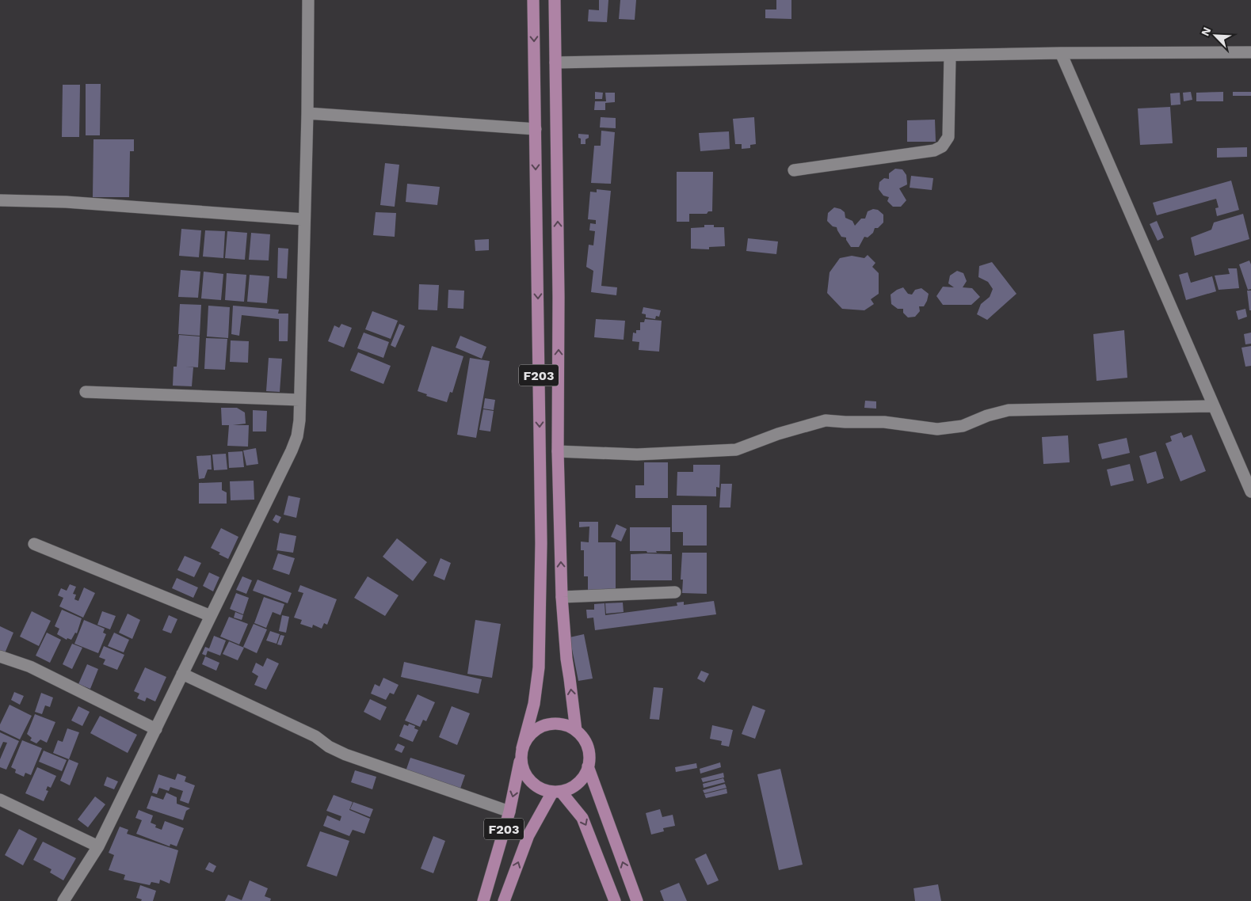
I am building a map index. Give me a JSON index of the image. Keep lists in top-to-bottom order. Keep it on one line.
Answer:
{"streets":{"main road":["F203"]},"north":"top left"}
